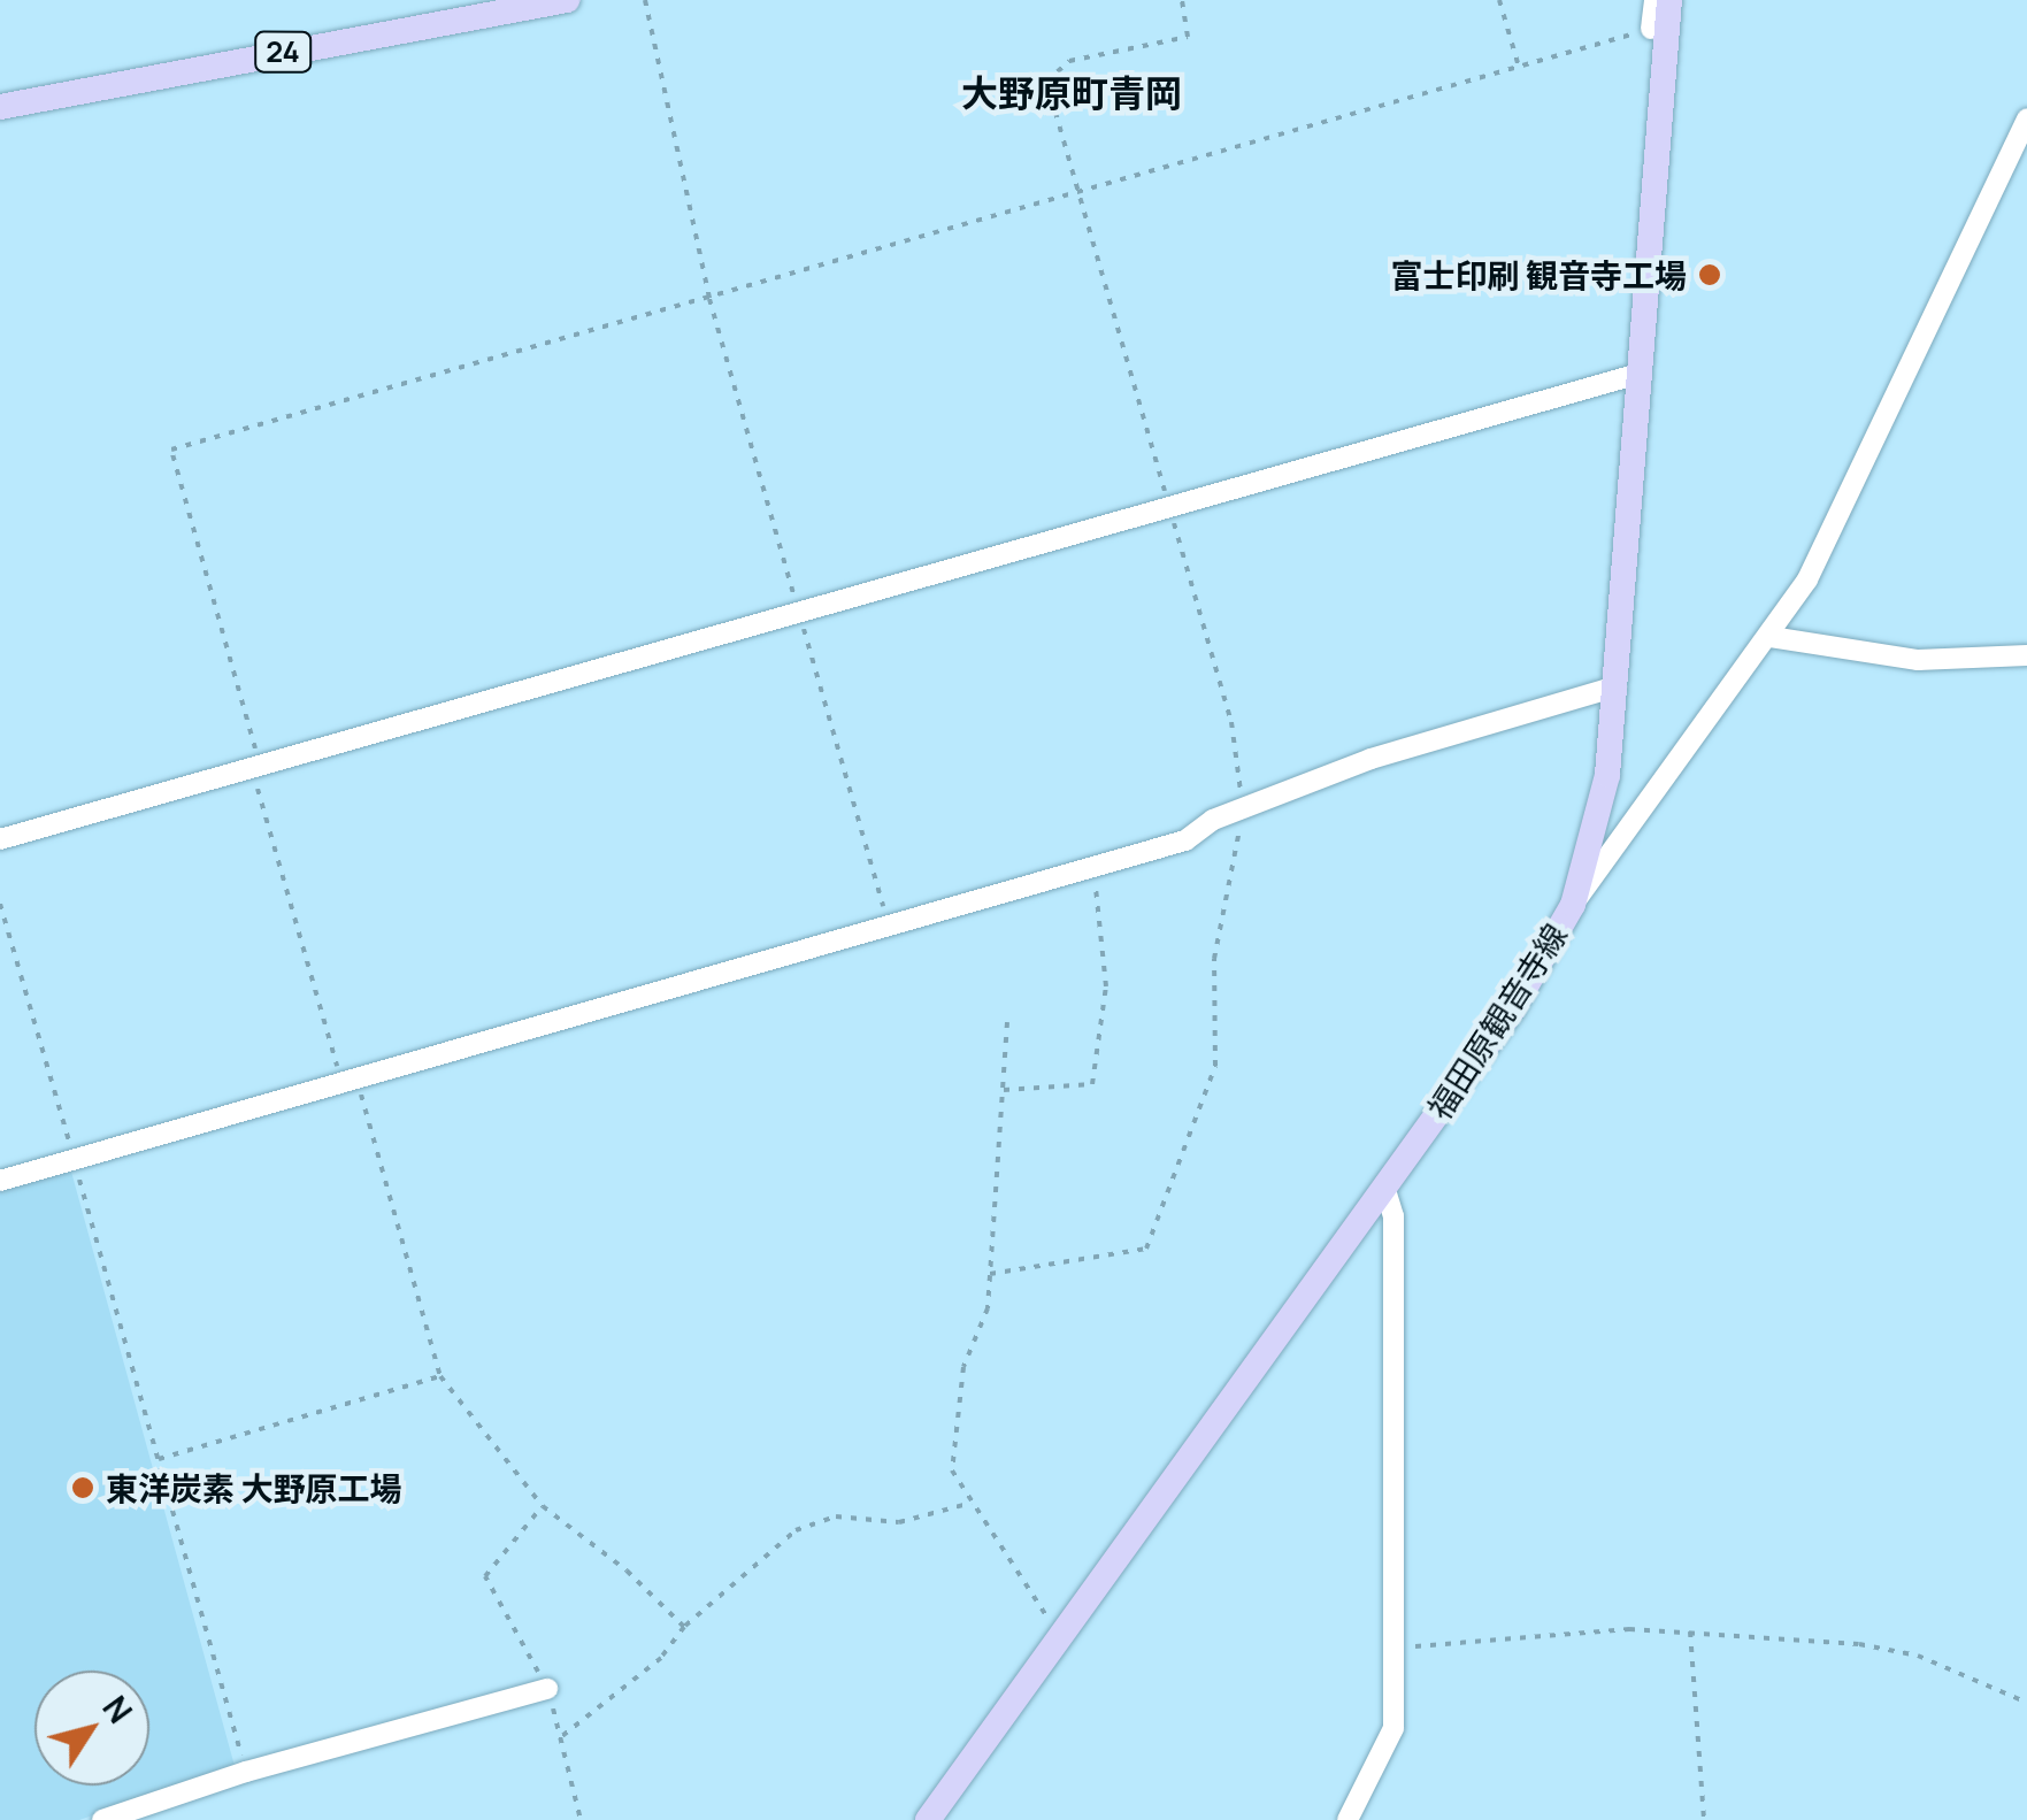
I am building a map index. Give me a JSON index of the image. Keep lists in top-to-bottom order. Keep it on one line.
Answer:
{"streets":{"main road":["24","福田原観音寺線"]},"districts":["大野原町青岡"],"places":["富士印刷 観音寺工場","東洋炭素 大野原工場"],"north":"top right"}
